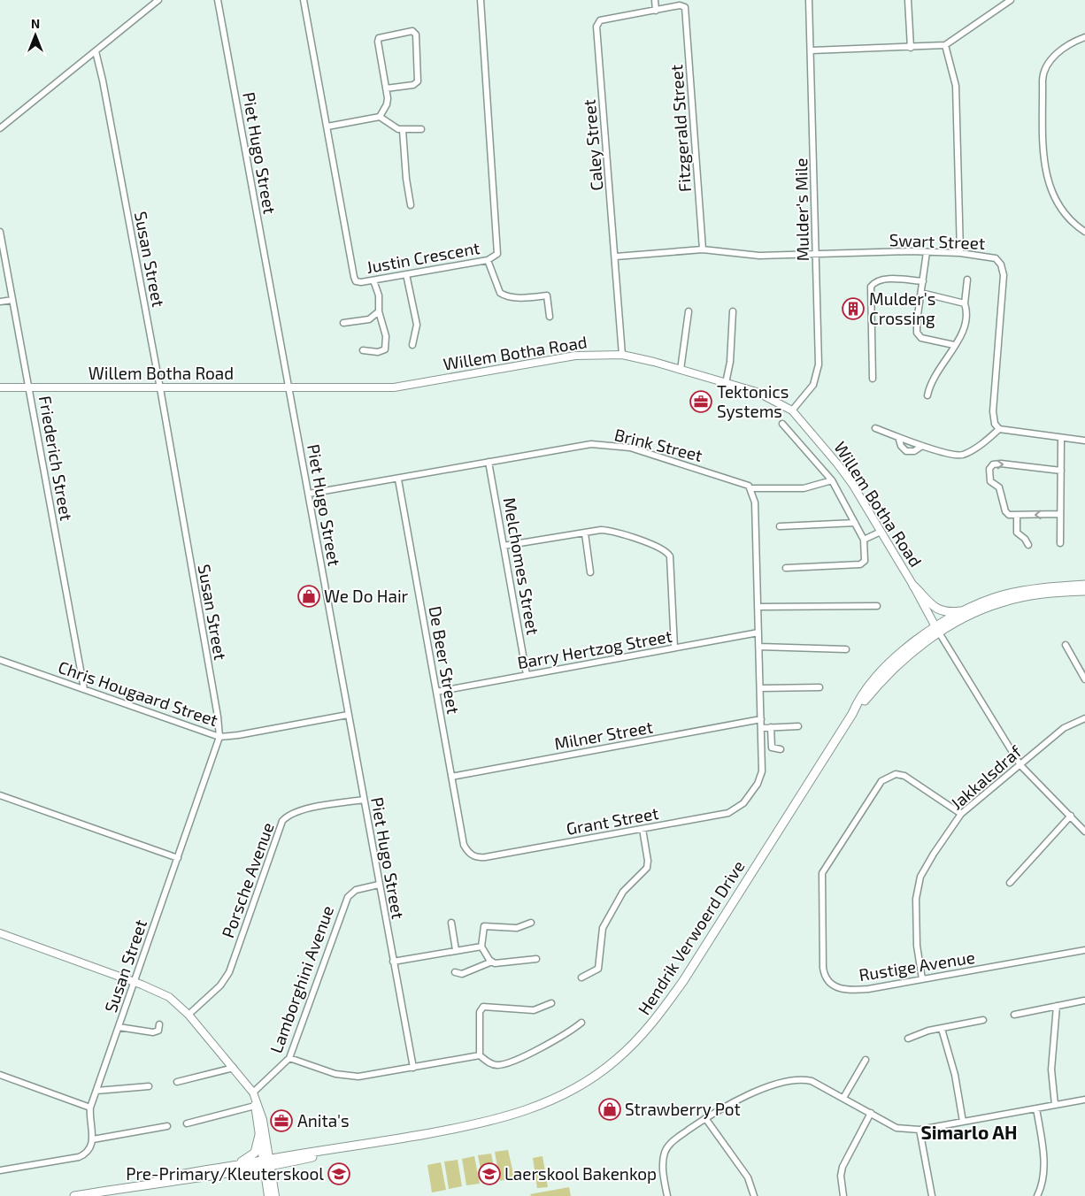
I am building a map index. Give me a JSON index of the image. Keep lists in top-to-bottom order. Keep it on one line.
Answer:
{"streets":{"main road":["Hendrik Verwoerd Drive"],"street":["Fitzgerald Street","Caley Street","Piet Hugo Street","Mulder's Mile","Swart Street","Justin Crescent","Susan Street","Willem Botha Road","Brink Street","Friederich Street","Melchomes Street","Barry Hertzog Street","De Beer Street","Chris Hougaard Street","Milner Street","Jakkalsdraf","Grant Street","Porsche Avenue","Rustige Avenue","Lamborghini Avenue"]},"crossings":[["Fitzgerald Street","Caley Street"],["Fitzgerald Street","Swart Street"],["Caley Street","Swart Street"],["Caley Street","Willem Botha Road"],["Piet Hugo Street","Willem Botha Road"],["Piet Hugo Street","Brink Street"],["Piet Hugo Street","Chris Hougaard Street"],["Piet Hugo Street","Porsche Avenue"],["Piet Hugo Street","Lamborghini Avenue"],["Mulder's Mile","Swart Street"],["Mulder's Mile","Willem Botha Road"],["Susan Street","Willem Botha Road"],["Susan Street","Chris Hougaard Street"],["Willem Botha Road","Friederich Street"],["Willem Botha Road","Hendrik Verwoerd Drive"],["Brink Street","Melchomes Street"],["Brink Street","De Beer Street"],["Friederich Street","Chris Hougaard Street"],["Melchomes Street","Barry Hertzog Street"],["Barry Hertzog Street","De Beer Street"],["De Beer Street","Milner Street"],["De Beer Street","Grant Street"],["Jakkalsdraf","Rustige Avenue"]],"districts":["Simarlo AH"],"places":{"building":["Mulder's Crossing"],"office":["Tektonics Systems","Anita's"],"shop":["We Do Hair","Strawberry Pot"],"school or university":["Pre-Primary/Kleuterskool","Laerskool Bakenkop"]},"north":"top"}
